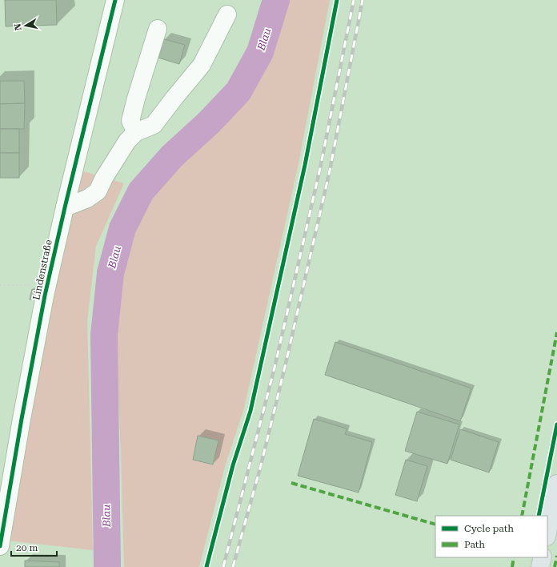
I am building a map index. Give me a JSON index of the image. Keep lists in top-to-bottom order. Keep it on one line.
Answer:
{"streets":{"street":["Lindenstraße"]},"water":["Blau"],"legend":["Cycle path","Path"],"scale_bar":"20 m","north":"left"}
